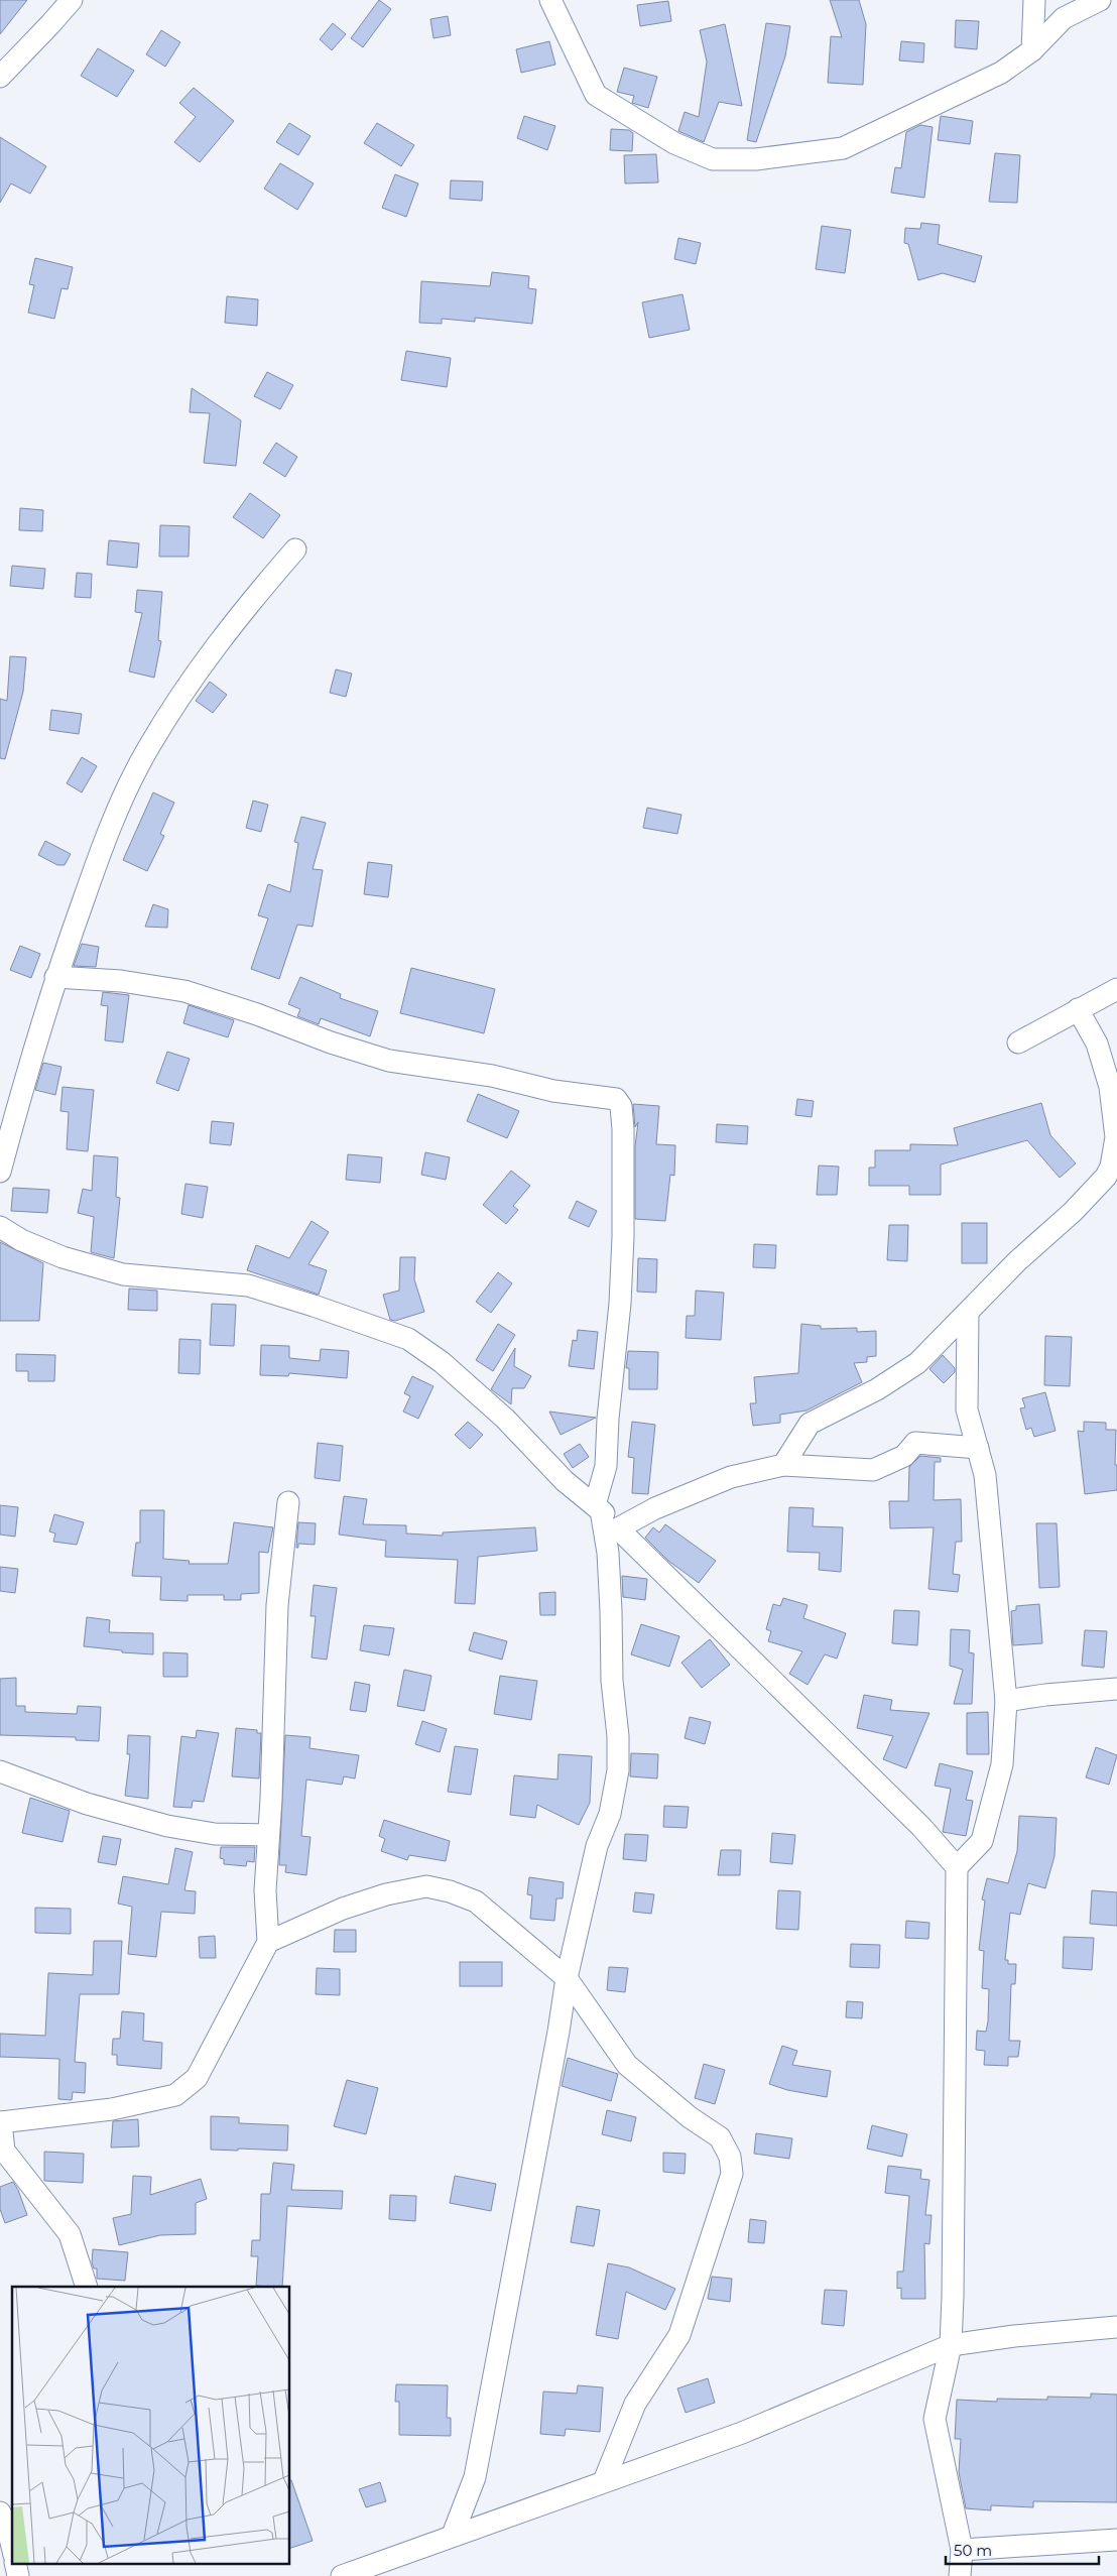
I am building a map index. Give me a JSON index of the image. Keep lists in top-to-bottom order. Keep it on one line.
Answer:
{"scale_bar":"50 m"}
